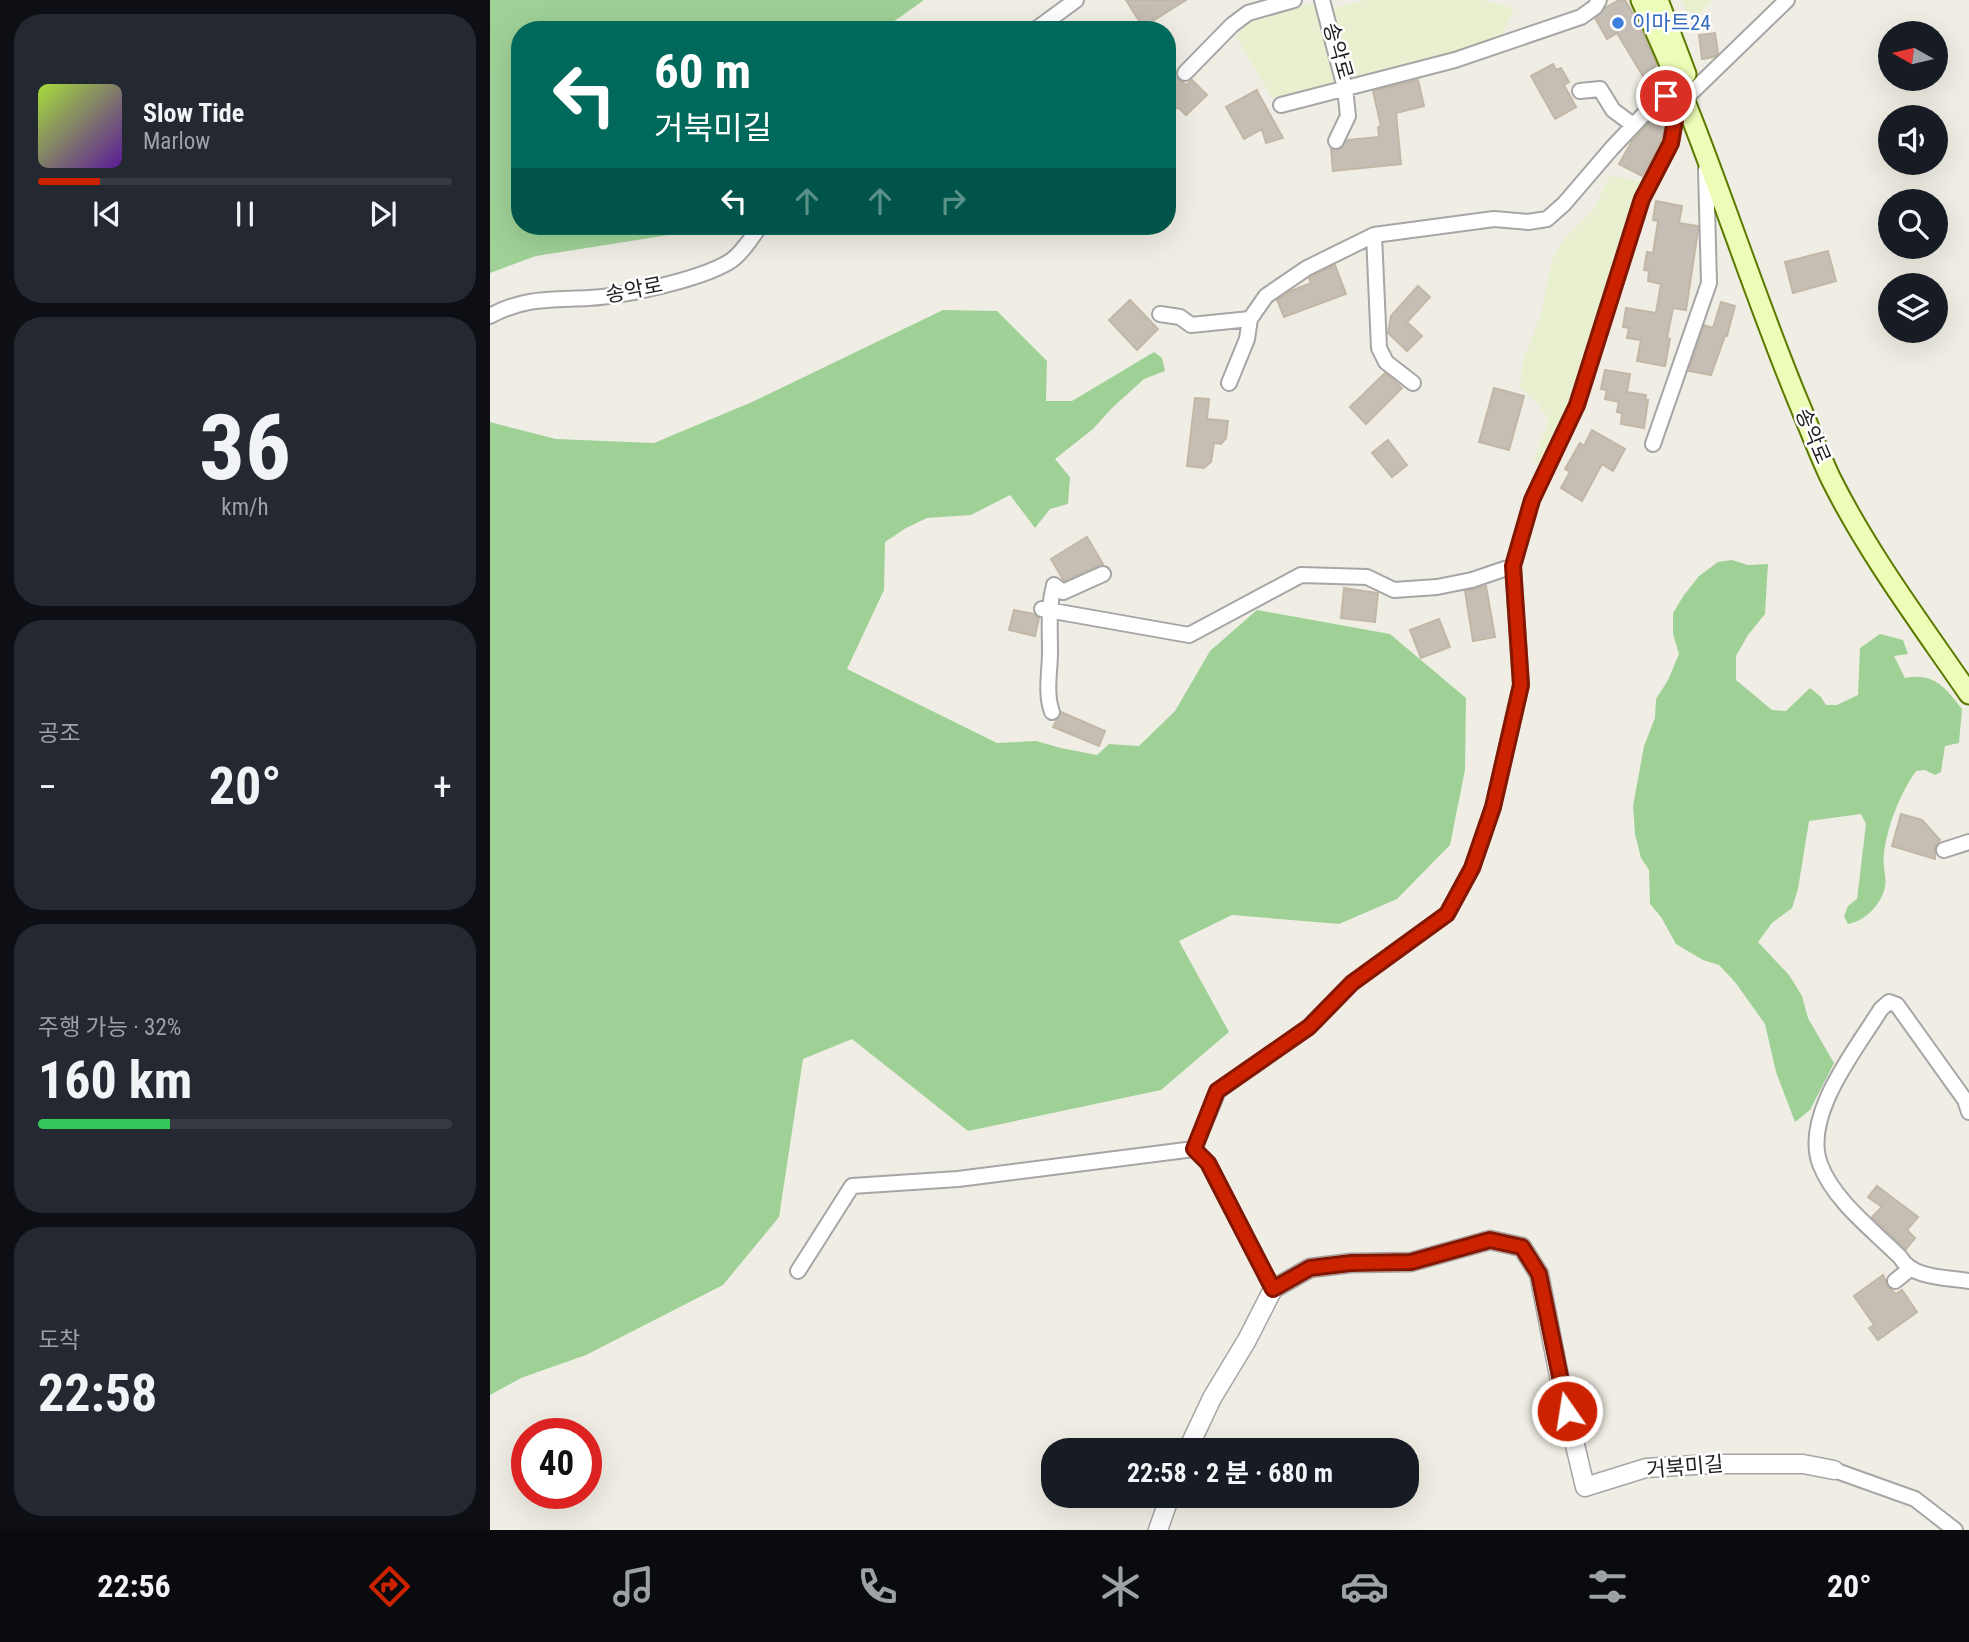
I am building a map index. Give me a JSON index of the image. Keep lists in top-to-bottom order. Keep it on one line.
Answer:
{"streets":{"main road":["송악로"],"street":["거북미길"]},"places":["이마트24"],"north":"left","page":{"turn":["60 m","거북미길"],"song":["Slow Tide","Marlow"],"tile":[["36","km/h"],"공조",["주행 가능 · 32%","160 km"],["도착","22:58"]],"heat":["−","20°","+"],"limit":"40","trip":"22:58 · 2 분 · 680 m","tabs":["22:56","20°"]}}
